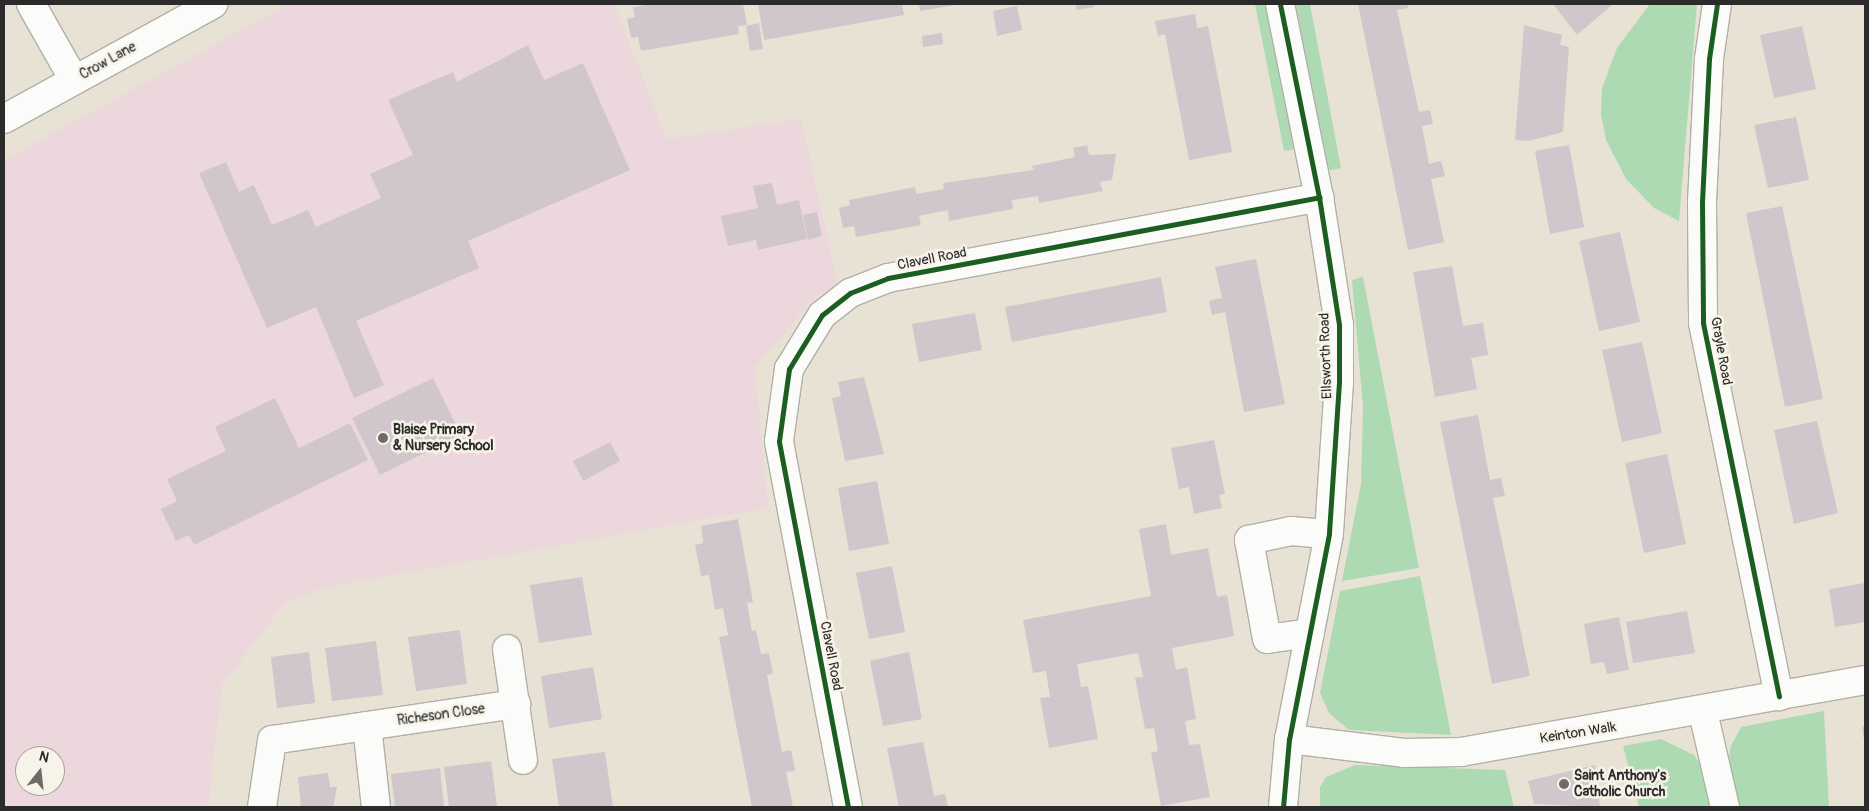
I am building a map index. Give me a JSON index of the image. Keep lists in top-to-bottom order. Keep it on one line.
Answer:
{"streets":{"street":["Crow Lane","Clavell Road","Grayle Road","Ellsworth Road","Richeson Close","Keinton Walk"]},"crossings":[["Clavell Road","Ellsworth Road"],["Grayle Road","Keinton Walk"],["Ellsworth Road","Keinton Walk"]],"places":["Blaise Primary & Nursery School","Saint Anthony's Catholic Church"],"north":"top"}
